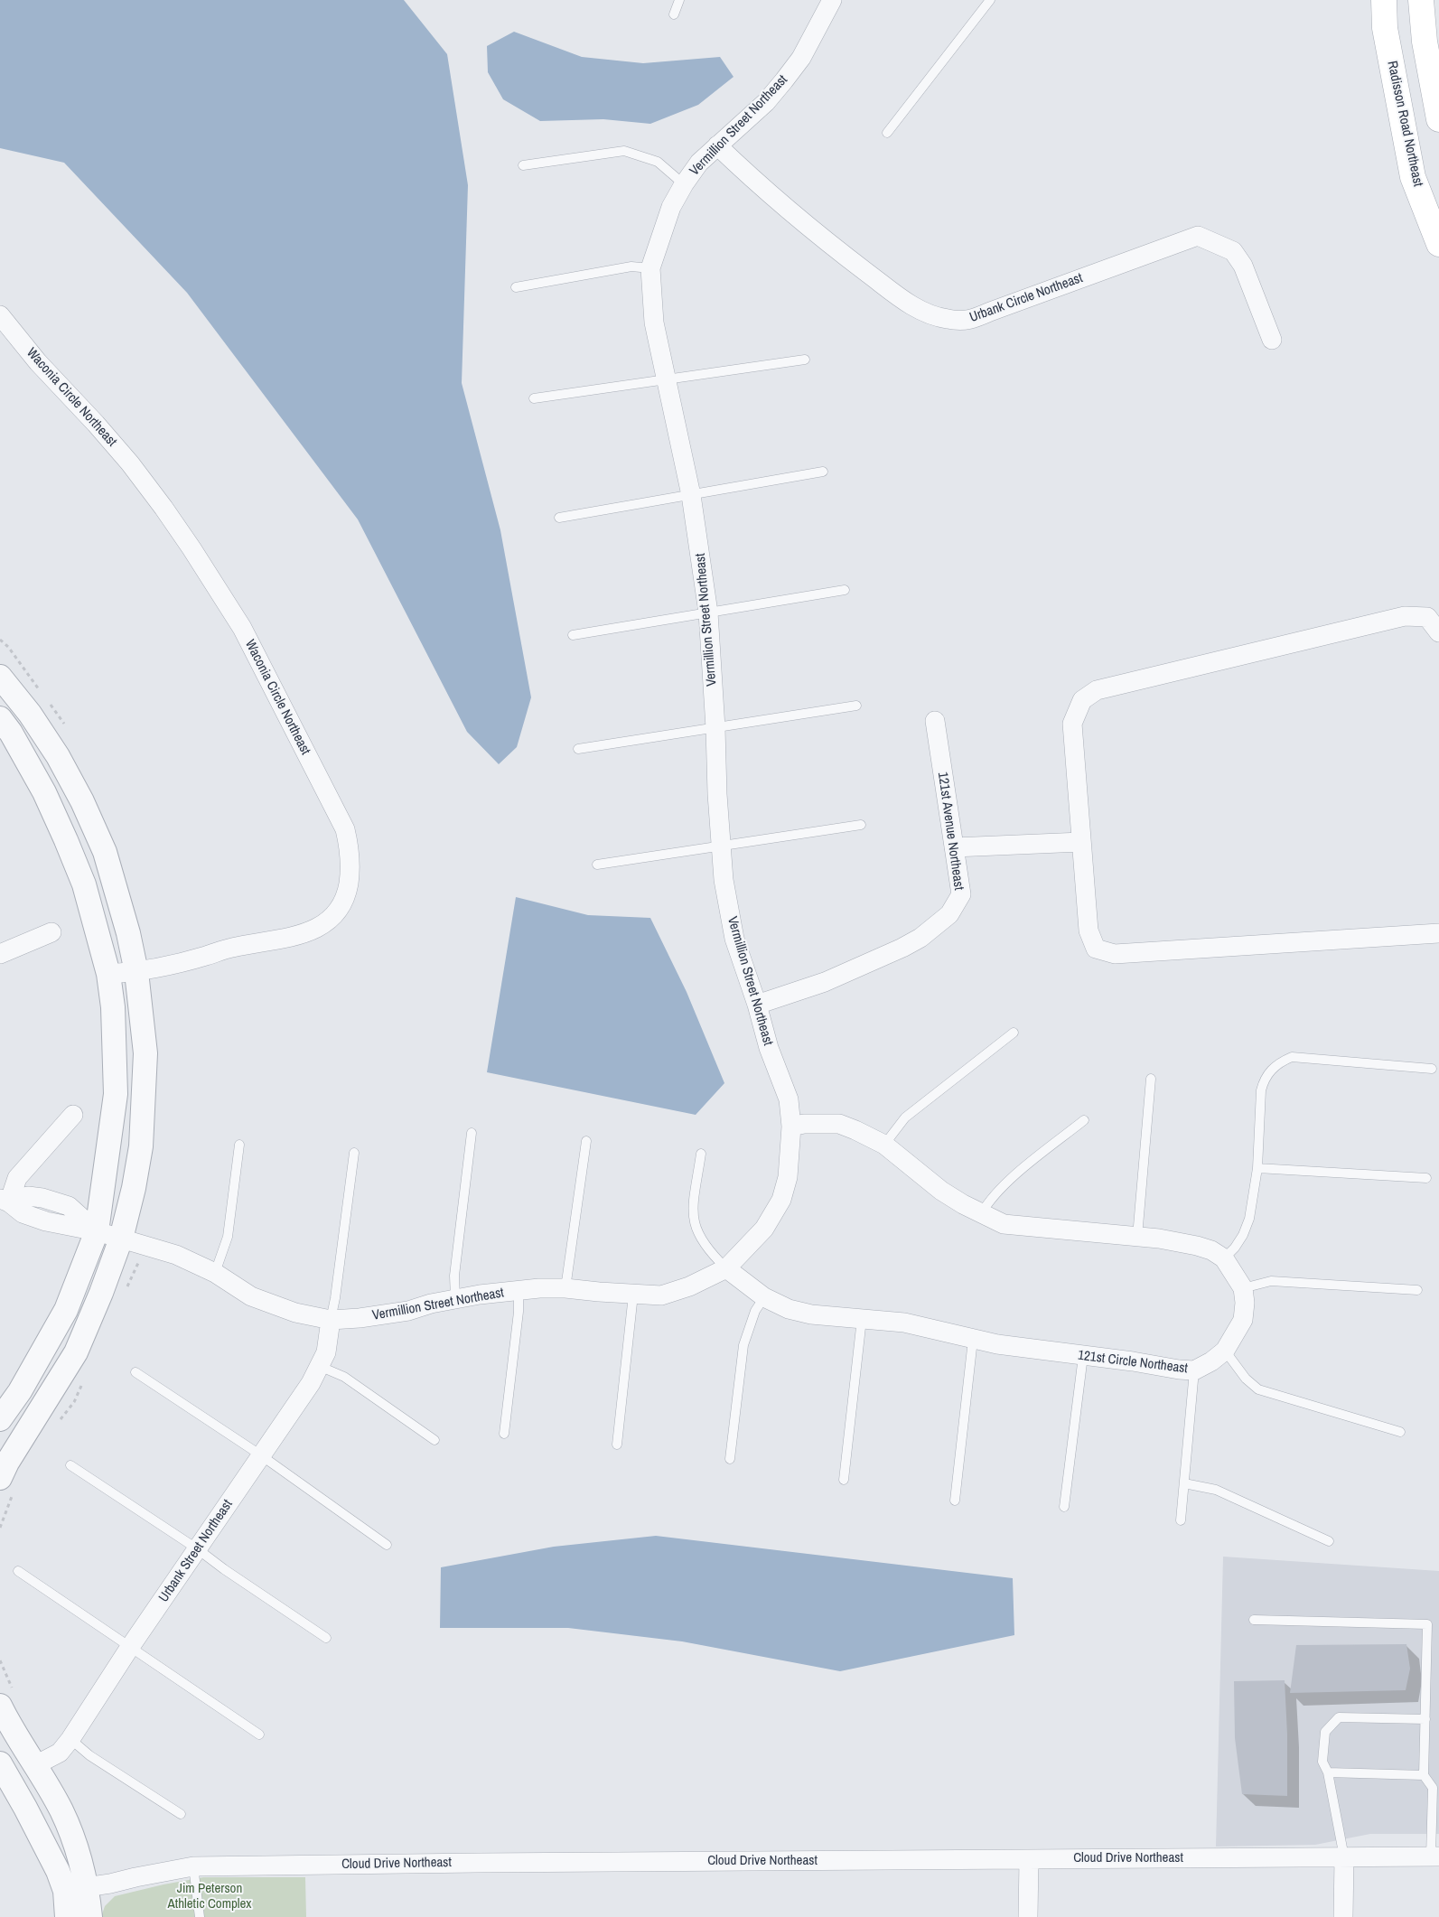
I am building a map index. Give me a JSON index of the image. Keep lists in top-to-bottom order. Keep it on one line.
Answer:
{"streets":{"main road":["Radisson Road Northeast"],"street":["Vermillion Street Northeast","Urbank Circle Northeast","Waconia Circle Northeast","121st Avenue Northeast","121st Circle Northeast","Urbank Street Northeast","Cloud Drive Northeast"]},"crossings":[["Vermillion Street Northeast","Urbank Circle Northeast"],["Vermillion Street Northeast","121st Avenue Northeast"],["Vermillion Street Northeast","121st Circle Northeast"],["Vermillion Street Northeast","Urbank Street Northeast"]],"parks":["Jim Peterson Athletic Complex"]}
